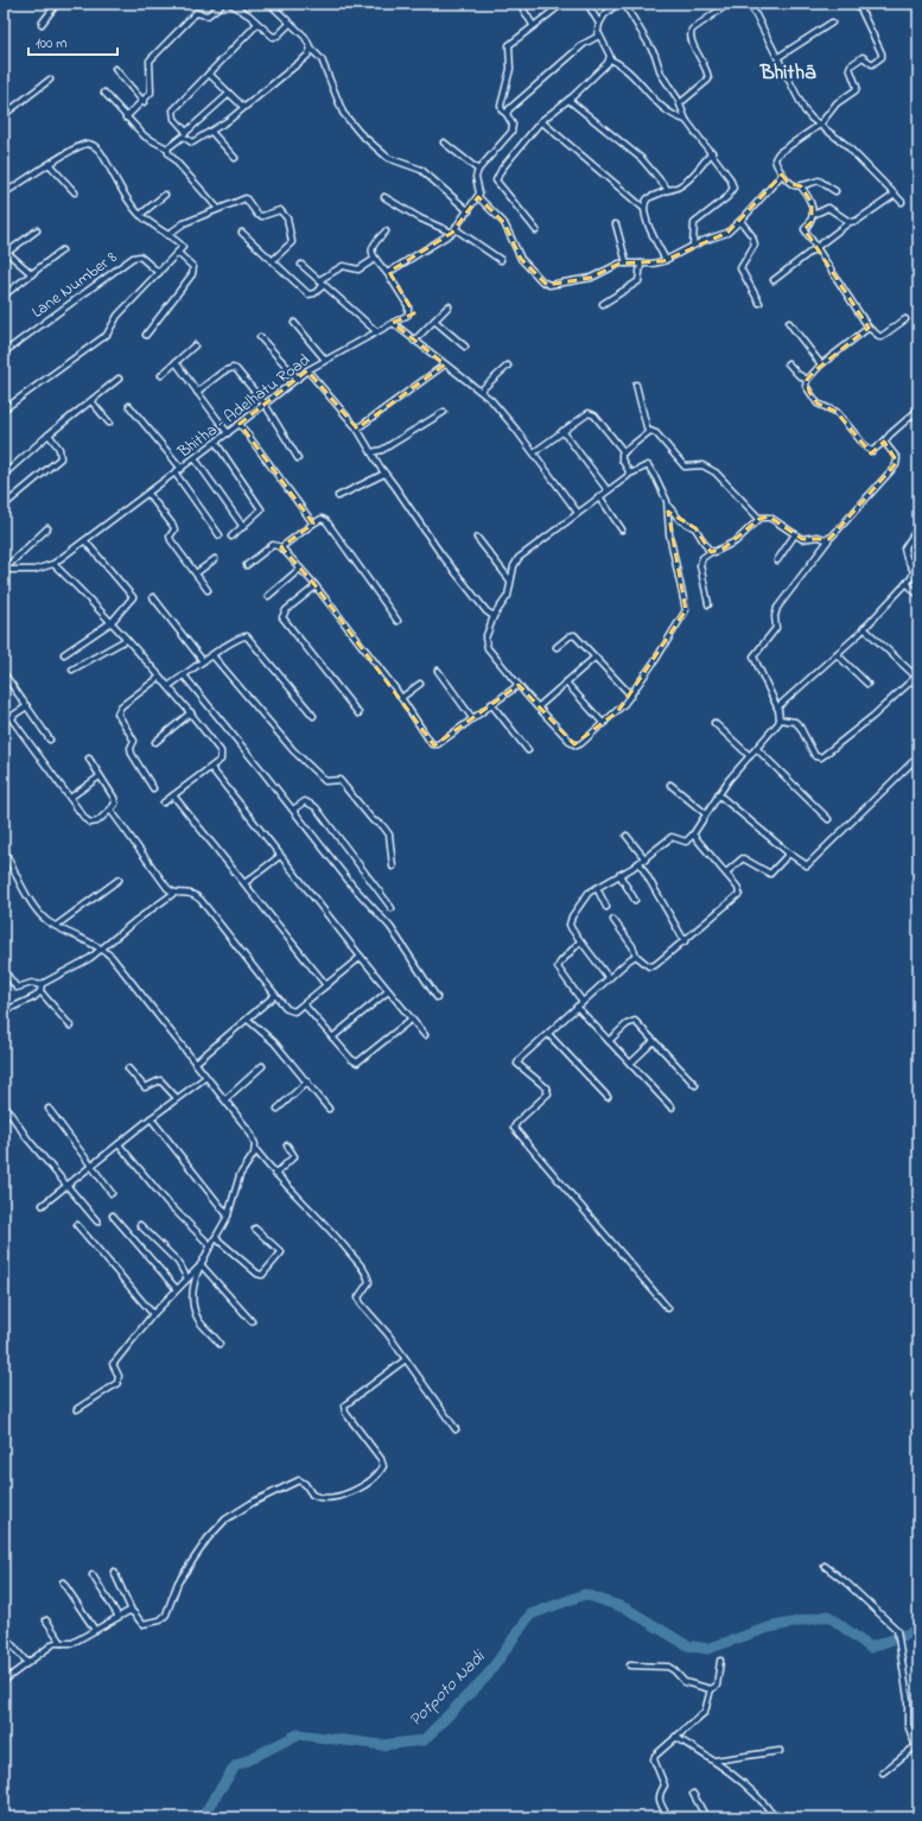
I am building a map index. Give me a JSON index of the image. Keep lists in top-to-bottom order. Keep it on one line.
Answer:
{"streets":{"street":["Lane Number 8","Bhitha - Adelhatu Road"]},"districts":["Bhithā"],"water":["Potpoto Nadi"],"scale_bar":"100 m"}
